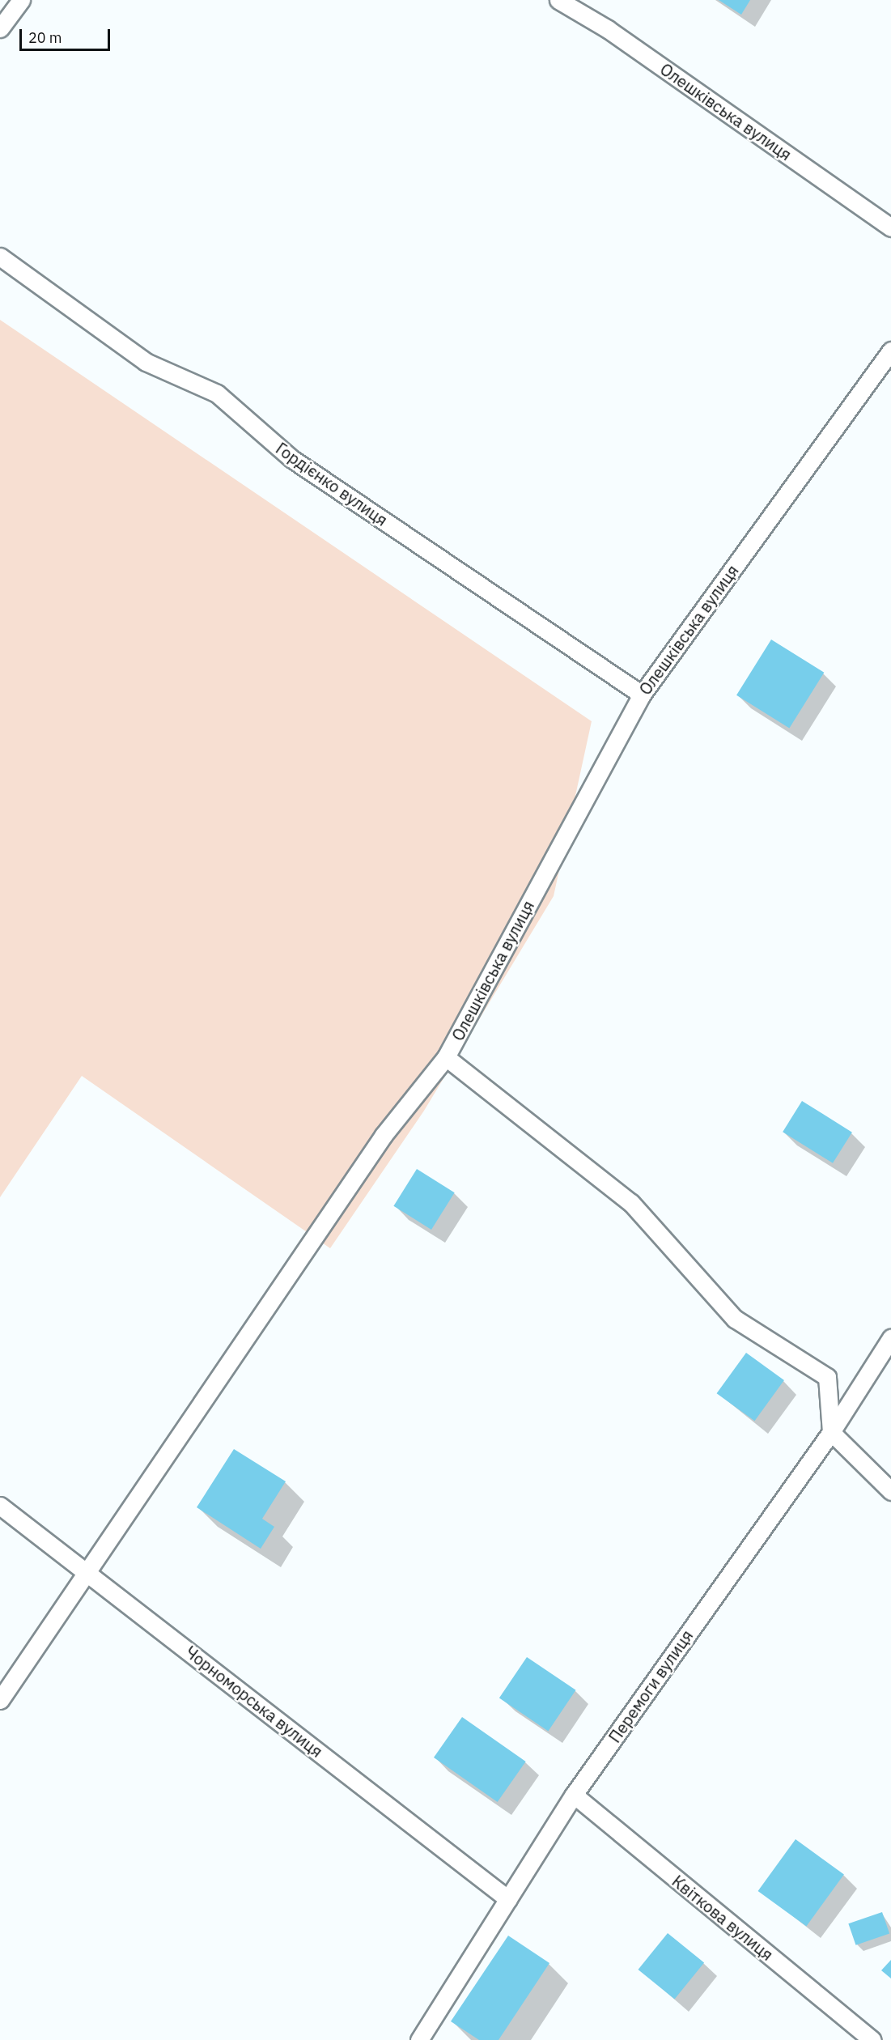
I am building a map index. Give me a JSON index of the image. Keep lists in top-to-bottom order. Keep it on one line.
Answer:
{"streets":{"lane":["Олешківська вулиця","Гордієнко вулиця","Перемоги вулиця","Чорноморська вулиця","Квіткова вулиця"]},"crossings":[["Олешківська вулиця","Гордієнко вулиця"],["Олешківська вулиця","Перемоги вулиця"],["Перемоги вулиця","Чорноморська вулиця"],["Перемоги вулиця","Квіткова вулиця"]],"scale_bar":"20 m"}
